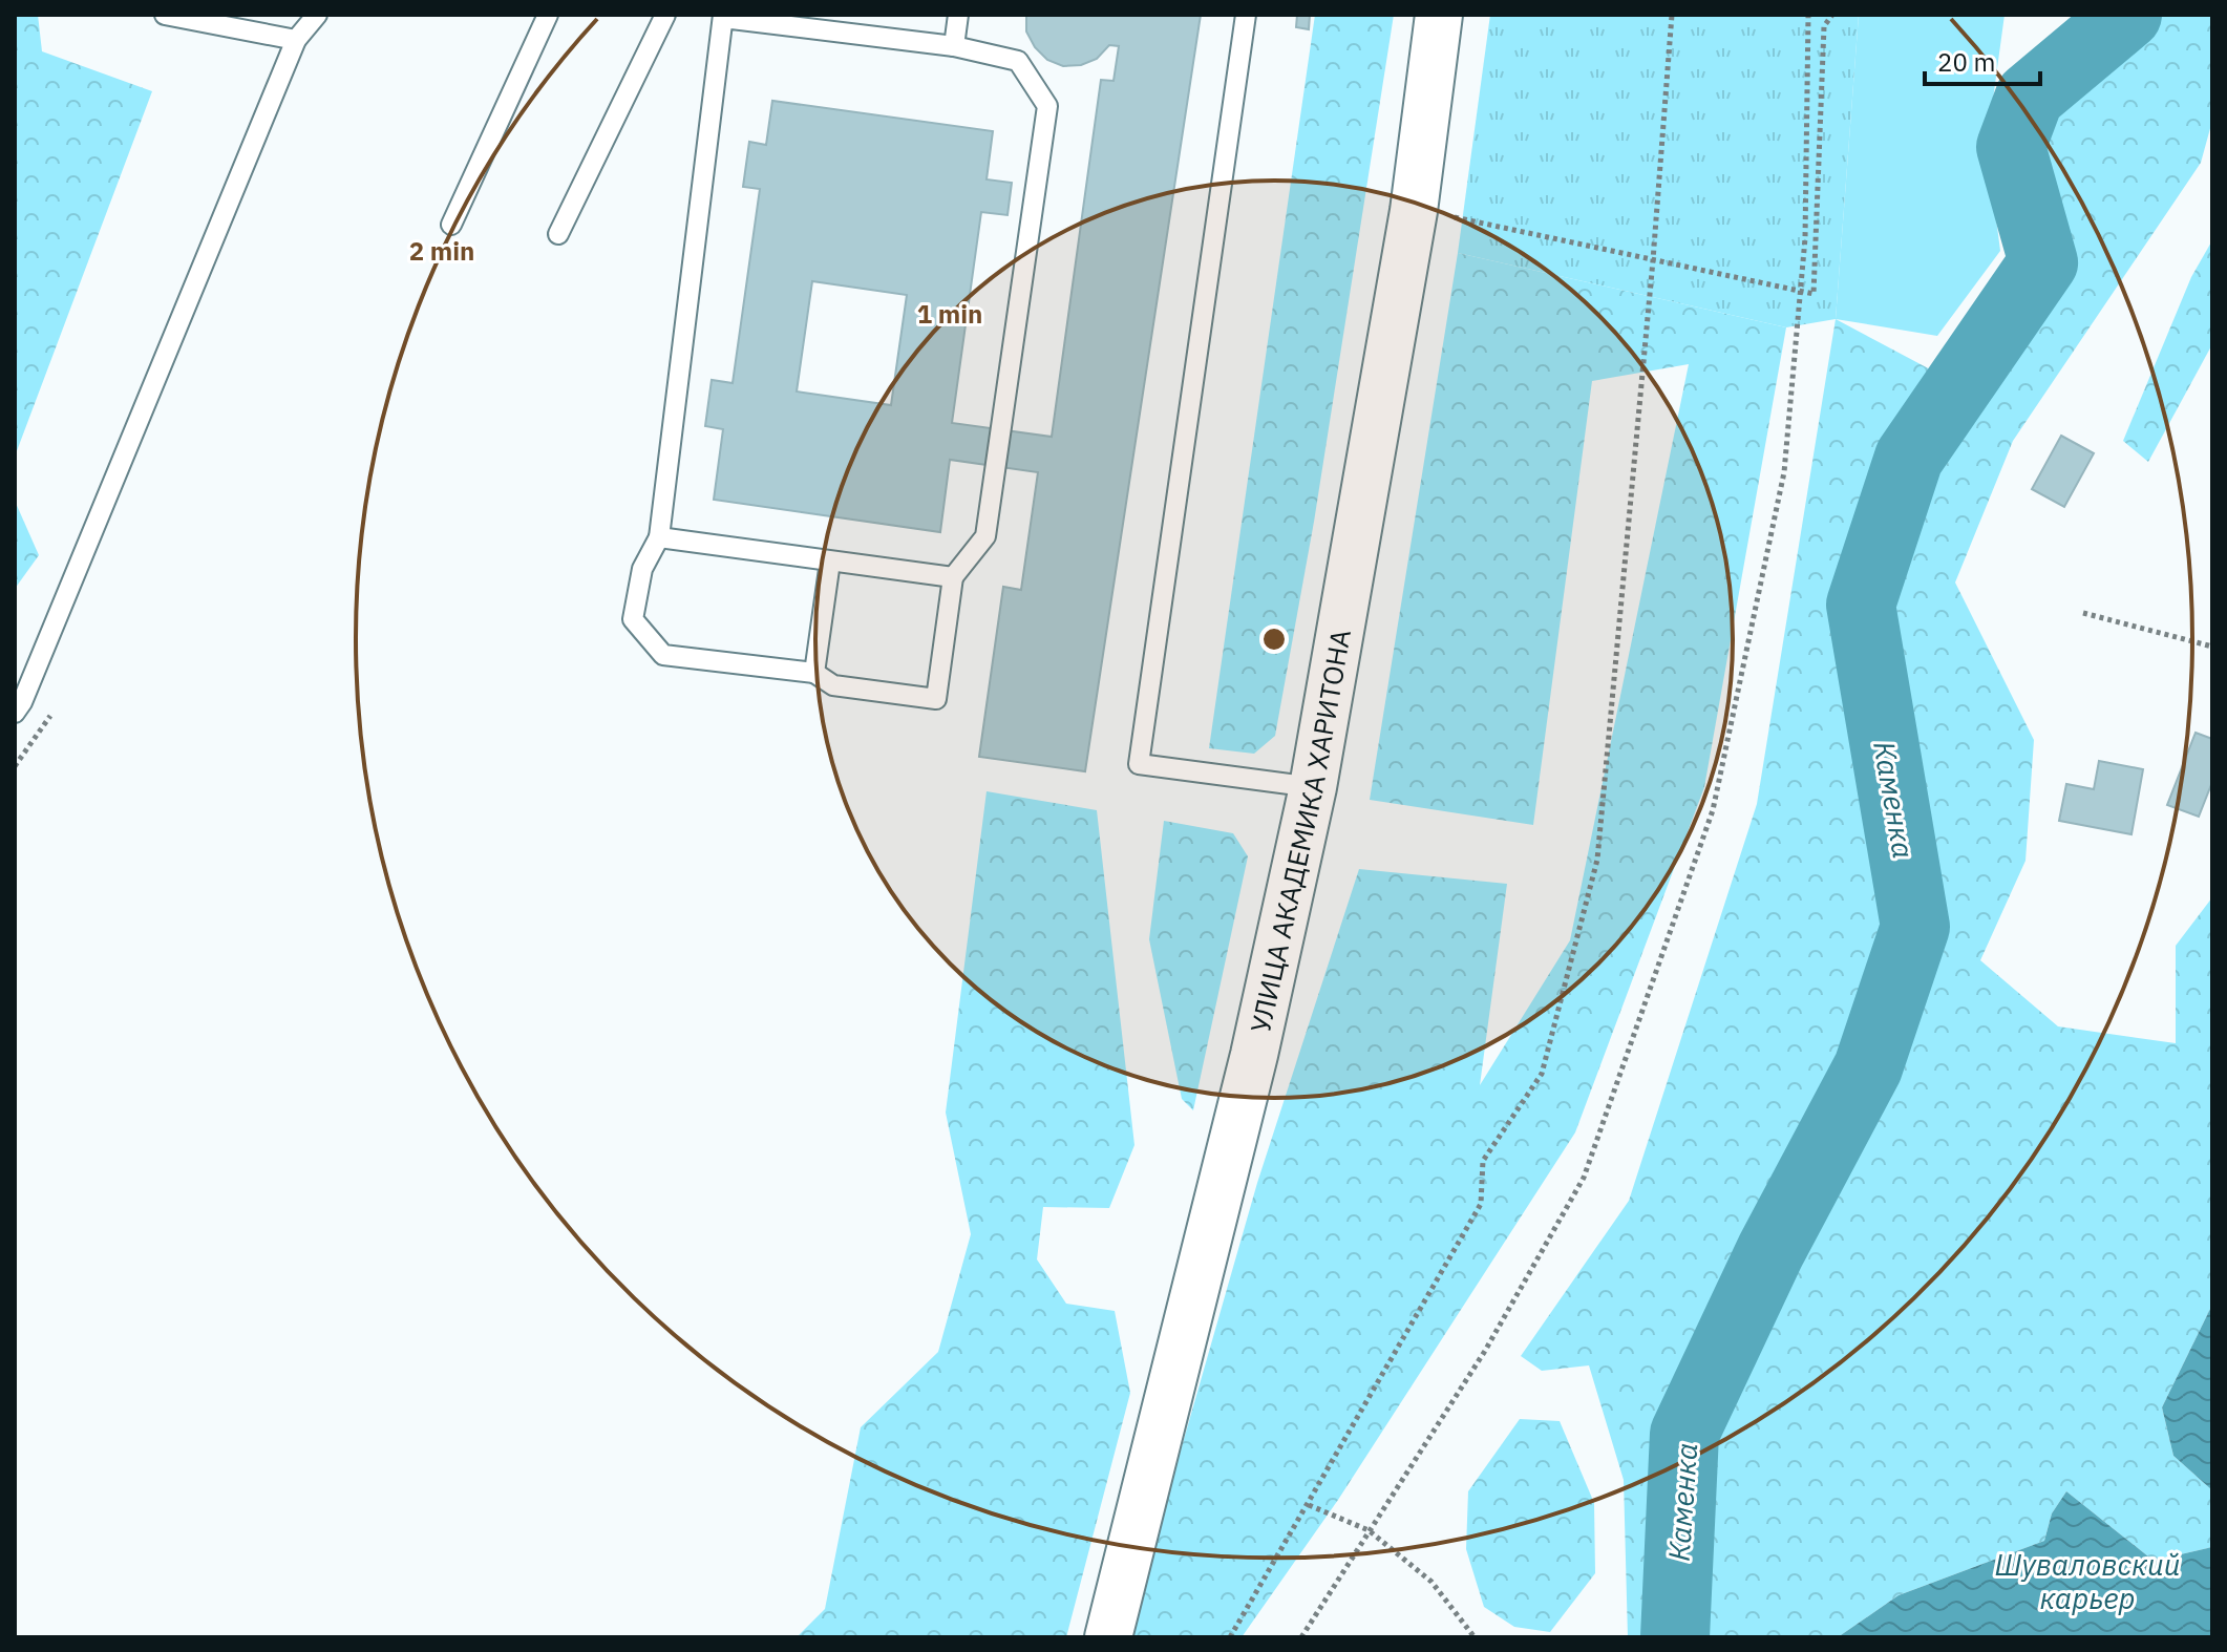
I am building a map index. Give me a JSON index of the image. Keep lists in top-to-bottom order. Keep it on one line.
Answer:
{"streets":{"street":["УЛИЦА АКАДЕМИКА ХАРИТОНА"]},"water":["Каменка","Шуваловский карьер"],"scale_bar":"20 m","rings":["2 min","1 min"]}
